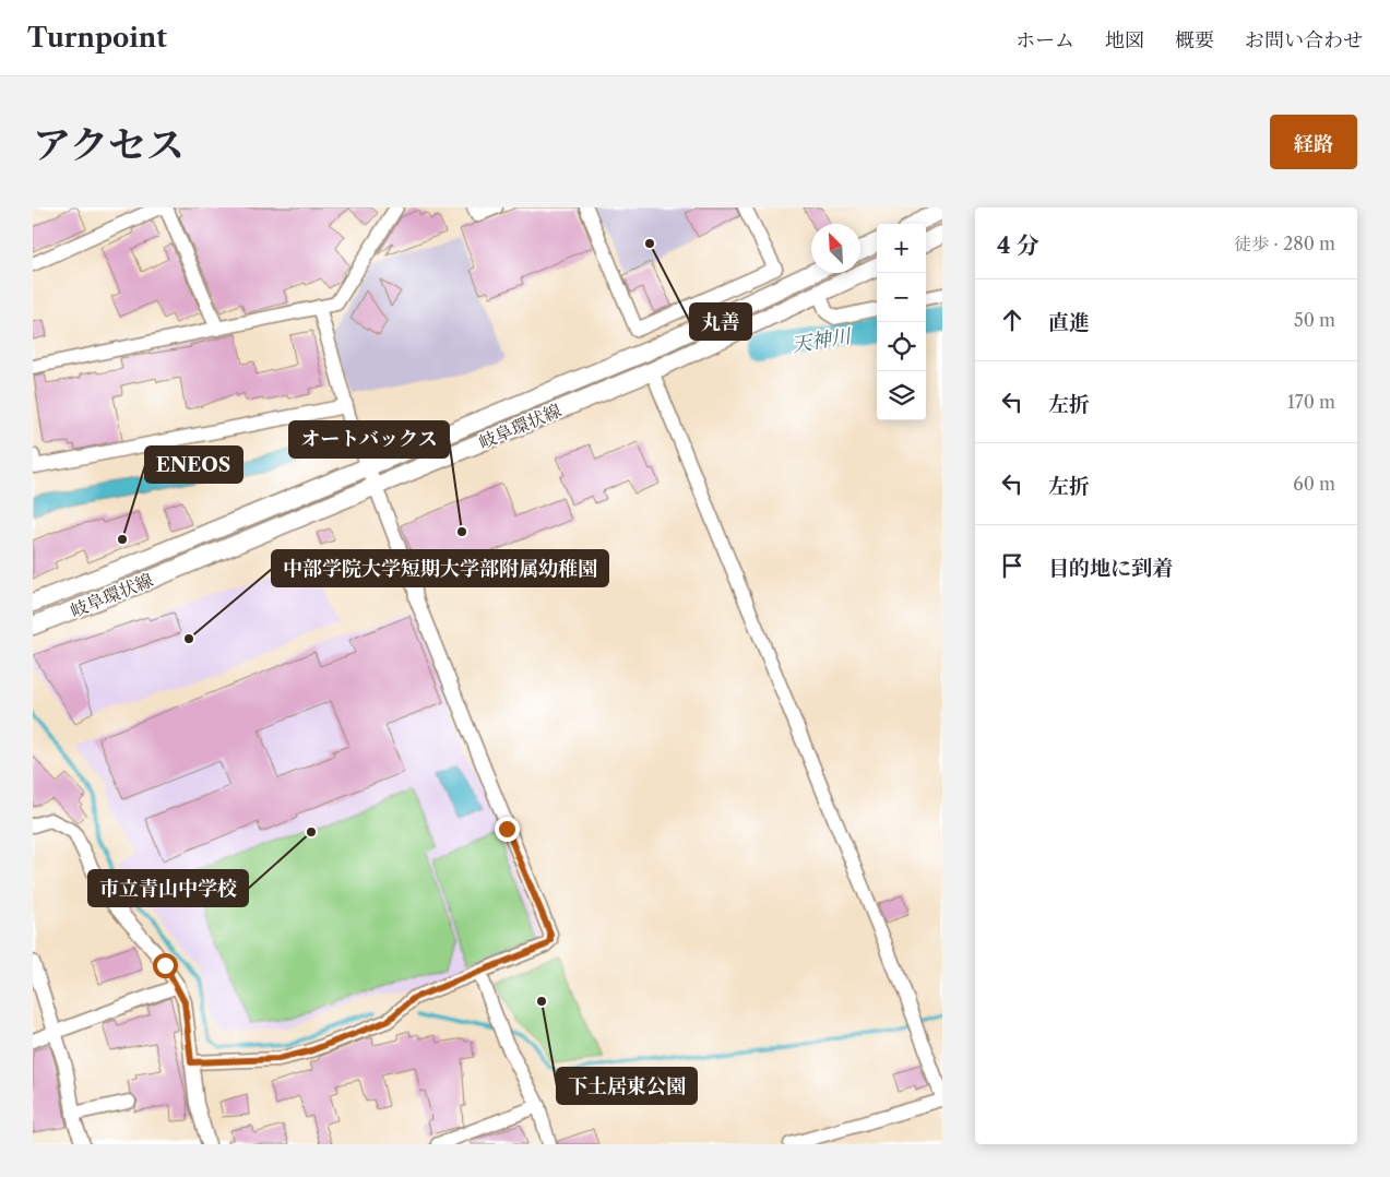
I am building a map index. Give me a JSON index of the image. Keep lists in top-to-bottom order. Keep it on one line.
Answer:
{"streets":{"main road":["岐阜環状線"]},"water":["天神川"],"places":["丸善","オートバックス","ENEOS","中部学院大学短期大学部附属幼稚園","市立青山中学校","下土居東公園"],"north":"top left","page":{"header":"Turnpoint","nav":["ホーム","地図","概要","お問い合わせ"],"title":"アクセス","buttons":"経路","heading":["4 分","徒歩 · 280 m"],"map_buttons":["+","−"],"list":[["直進","50 m"],["左折","170 m"],["左折","60 m"],"目的地に到着"]}}
